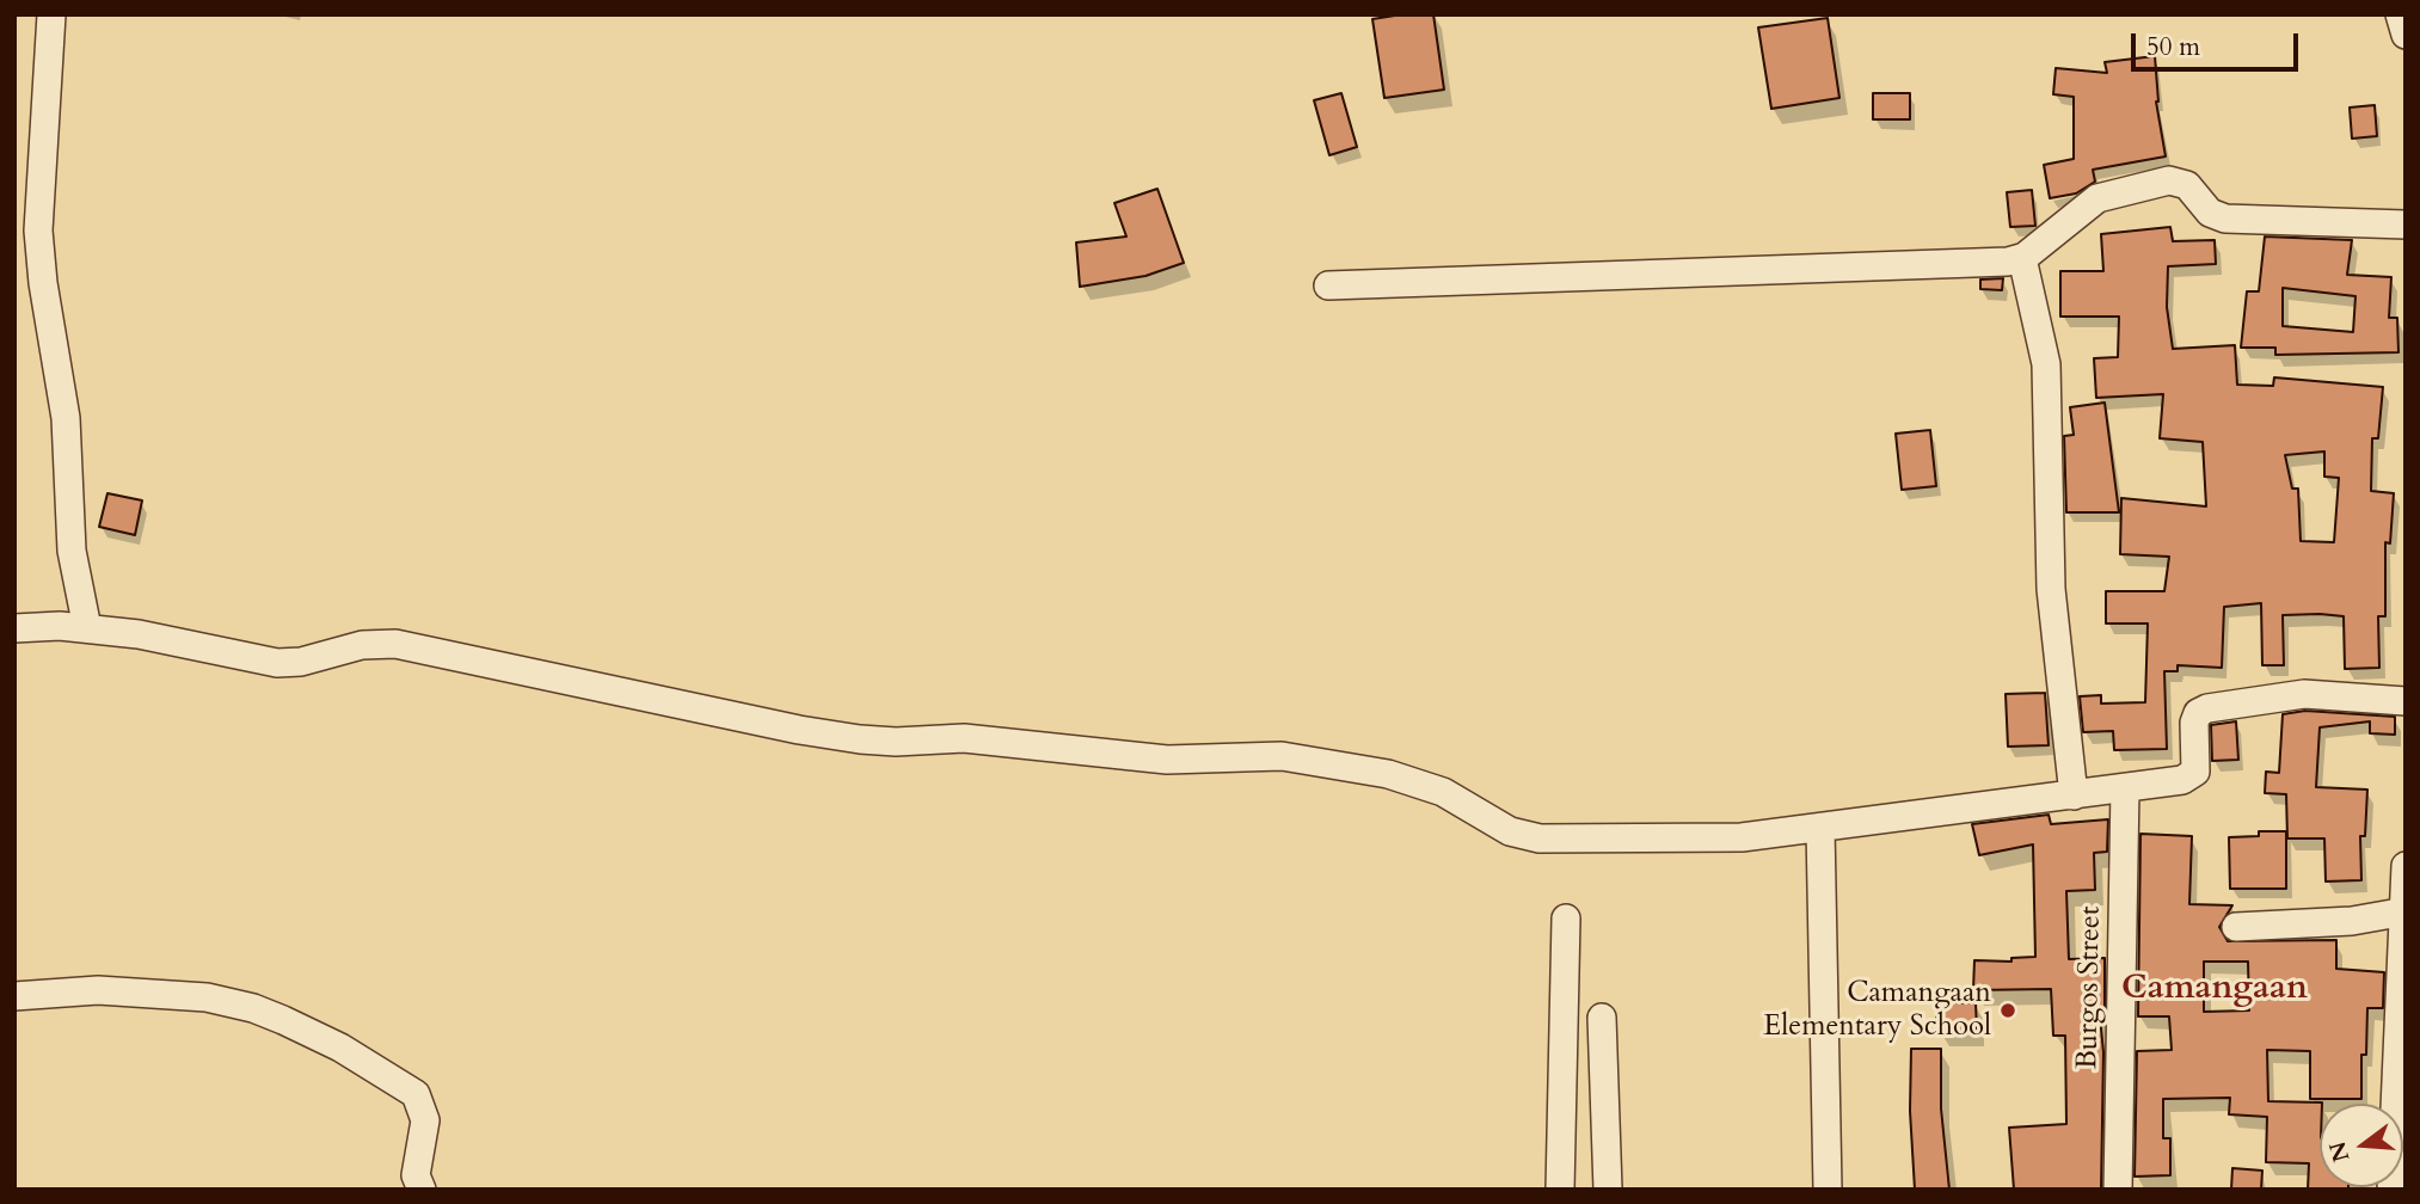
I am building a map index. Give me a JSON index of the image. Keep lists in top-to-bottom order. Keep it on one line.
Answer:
{"streets":{"street":["Burgos Street"]},"districts":["Camangaan"],"places":["Camangaan Elementary School"],"scale_bar":"50 m","north":"left"}
